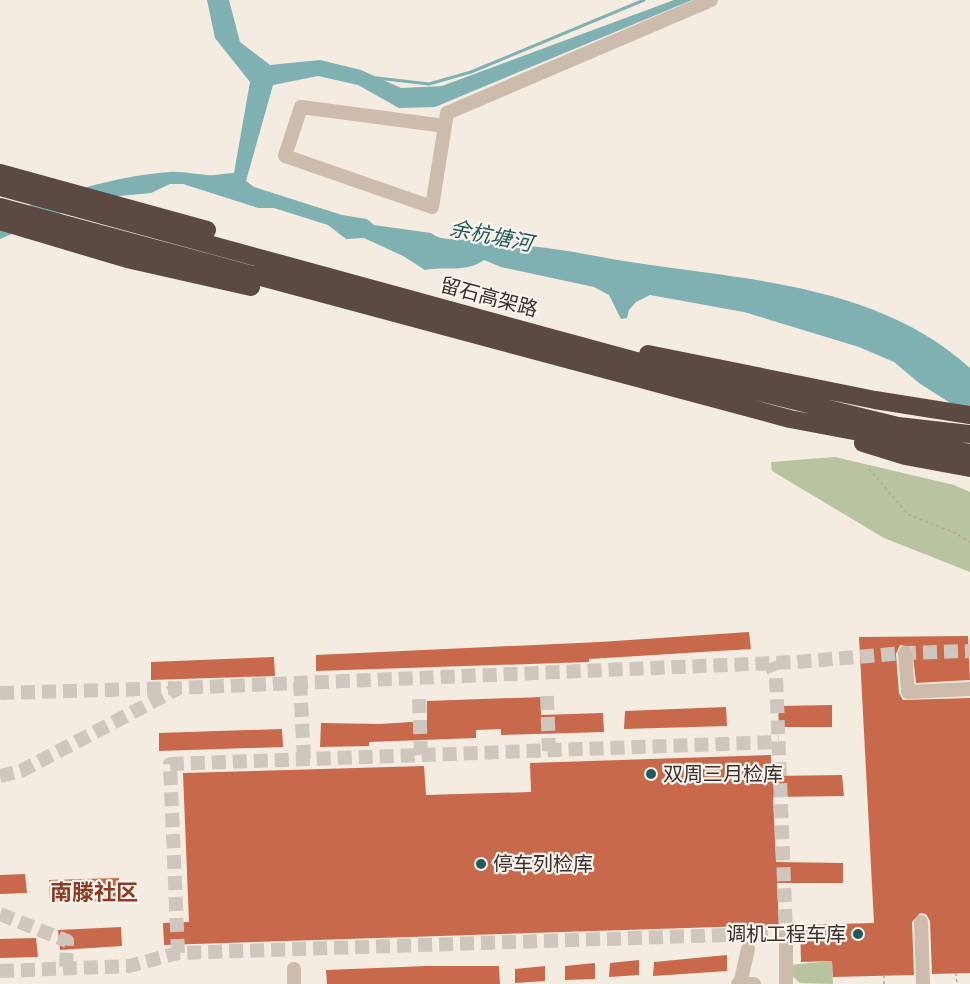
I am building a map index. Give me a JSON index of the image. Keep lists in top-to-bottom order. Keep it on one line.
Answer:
{"streets":{"highway":["留石高架路"]},"districts":["南滕社区"],"water":["余杭塘河"],"places":["双周三月检库","停车列检库","调机工程车库"]}
